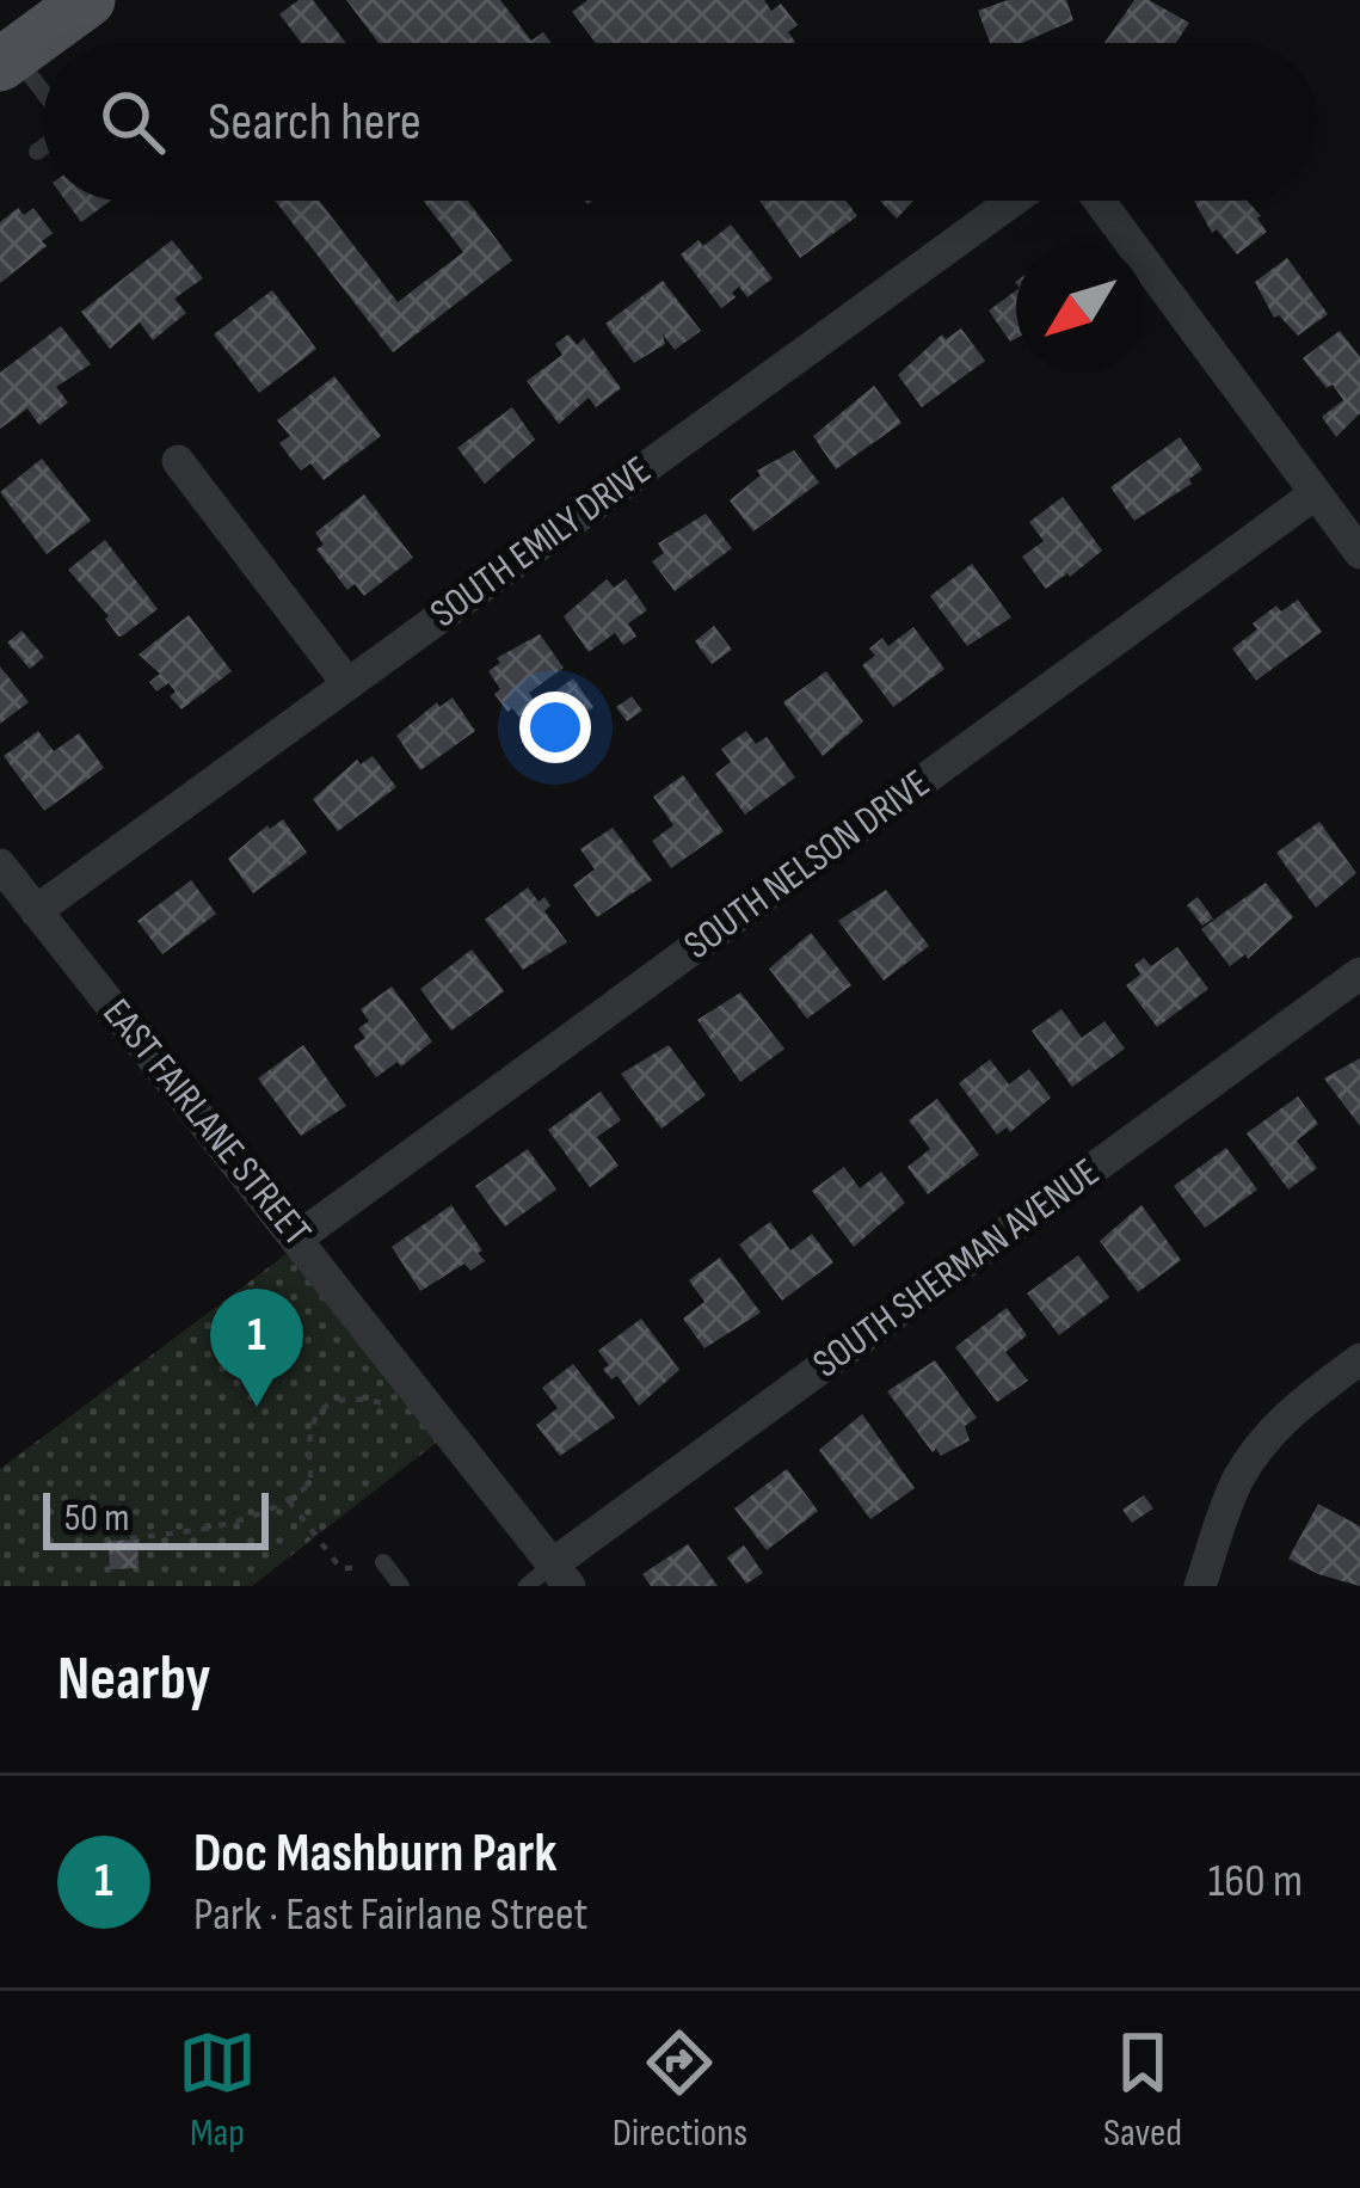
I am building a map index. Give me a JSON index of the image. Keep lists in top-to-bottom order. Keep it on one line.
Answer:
{"streets":{"street":["SOUTH EMILY DRIVE","SOUTH NELSON DRIVE","EAST FAIRLANE STREET","SOUTH SHERMAN AVENUE"]},"crossings":[["SOUTH EMILY DRIVE","EAST FAIRLANE STREET"],["SOUTH NELSON DRIVE","EAST FAIRLANE STREET"],["EAST FAIRLANE STREET","SOUTH SHERMAN AVENUE"]],"scale_bar":"50 m","north":"bottom left","page":{"search":"Search here","pins":"1","scale":"50 m","heading":"Nearby","list":[{"mark":"1","name":"Doc Mashburn Park","note":"Park · East Fairlane Street","value":"160 m"}],"nav":["Map","Directions","Saved"]}}
